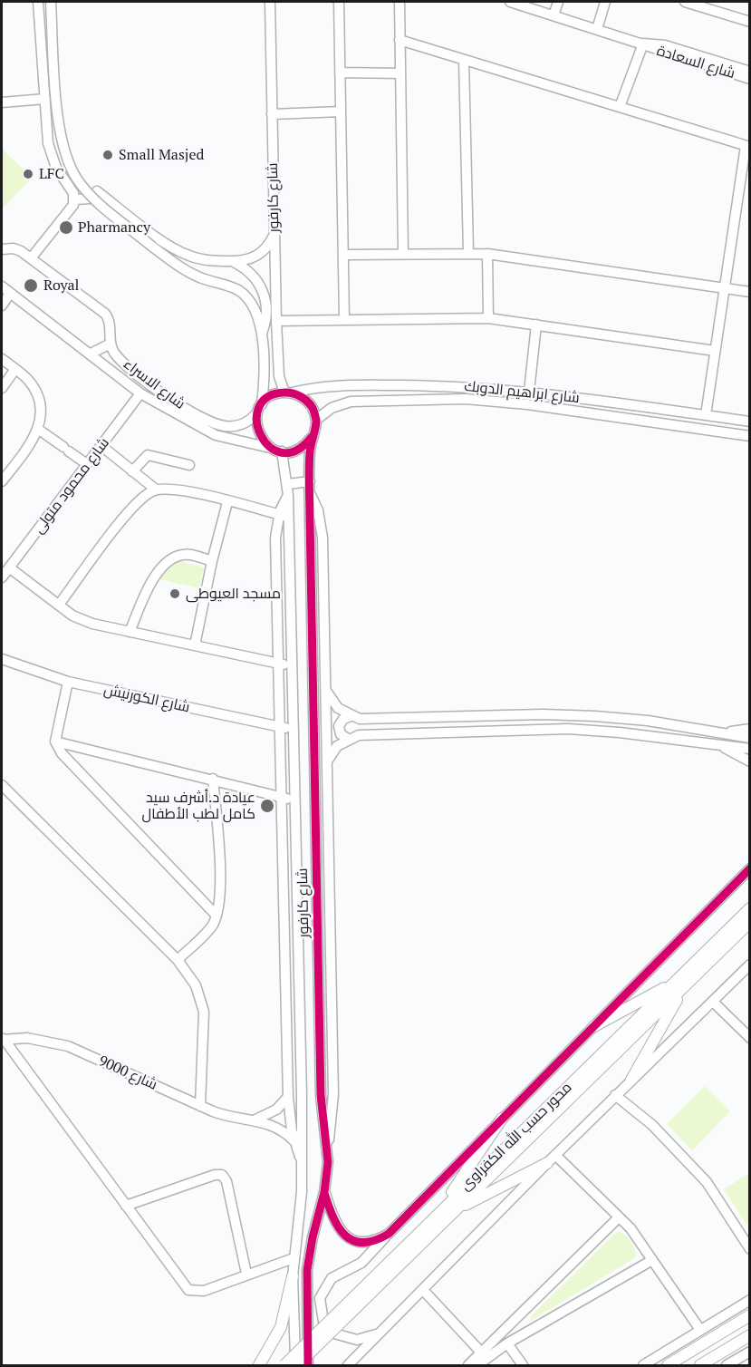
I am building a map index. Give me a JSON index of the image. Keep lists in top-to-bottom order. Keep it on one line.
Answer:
{"streets":{"main road":["محور حسب الله الكفراوى"],"street":["شارع السعادة","شارع كارفور","شارع الاسراء","شارع ابراهيم الدوبك","شارع محمود متولى","شارع الكورنيش","شارع 9000"]},"crossings":[["شارع كارفور","شارع الاسراء"],["شارع كارفور","شارع ابراهيم الدوبك"],["شارع كارفور","شارع الكورنيش"],["شارع كارفور","محور حسب الله الكفراوى"],["شارع الاسراء","شارع ابراهيم الدوبك"],["شارع الاسراء","شارع محمود متولى"]],"places":["Small Masjed","LFC","Pharmancy","Royal","مسجد العيوطى","عيادة د.أشرف سيد كامل لطب الأطفال"]}
